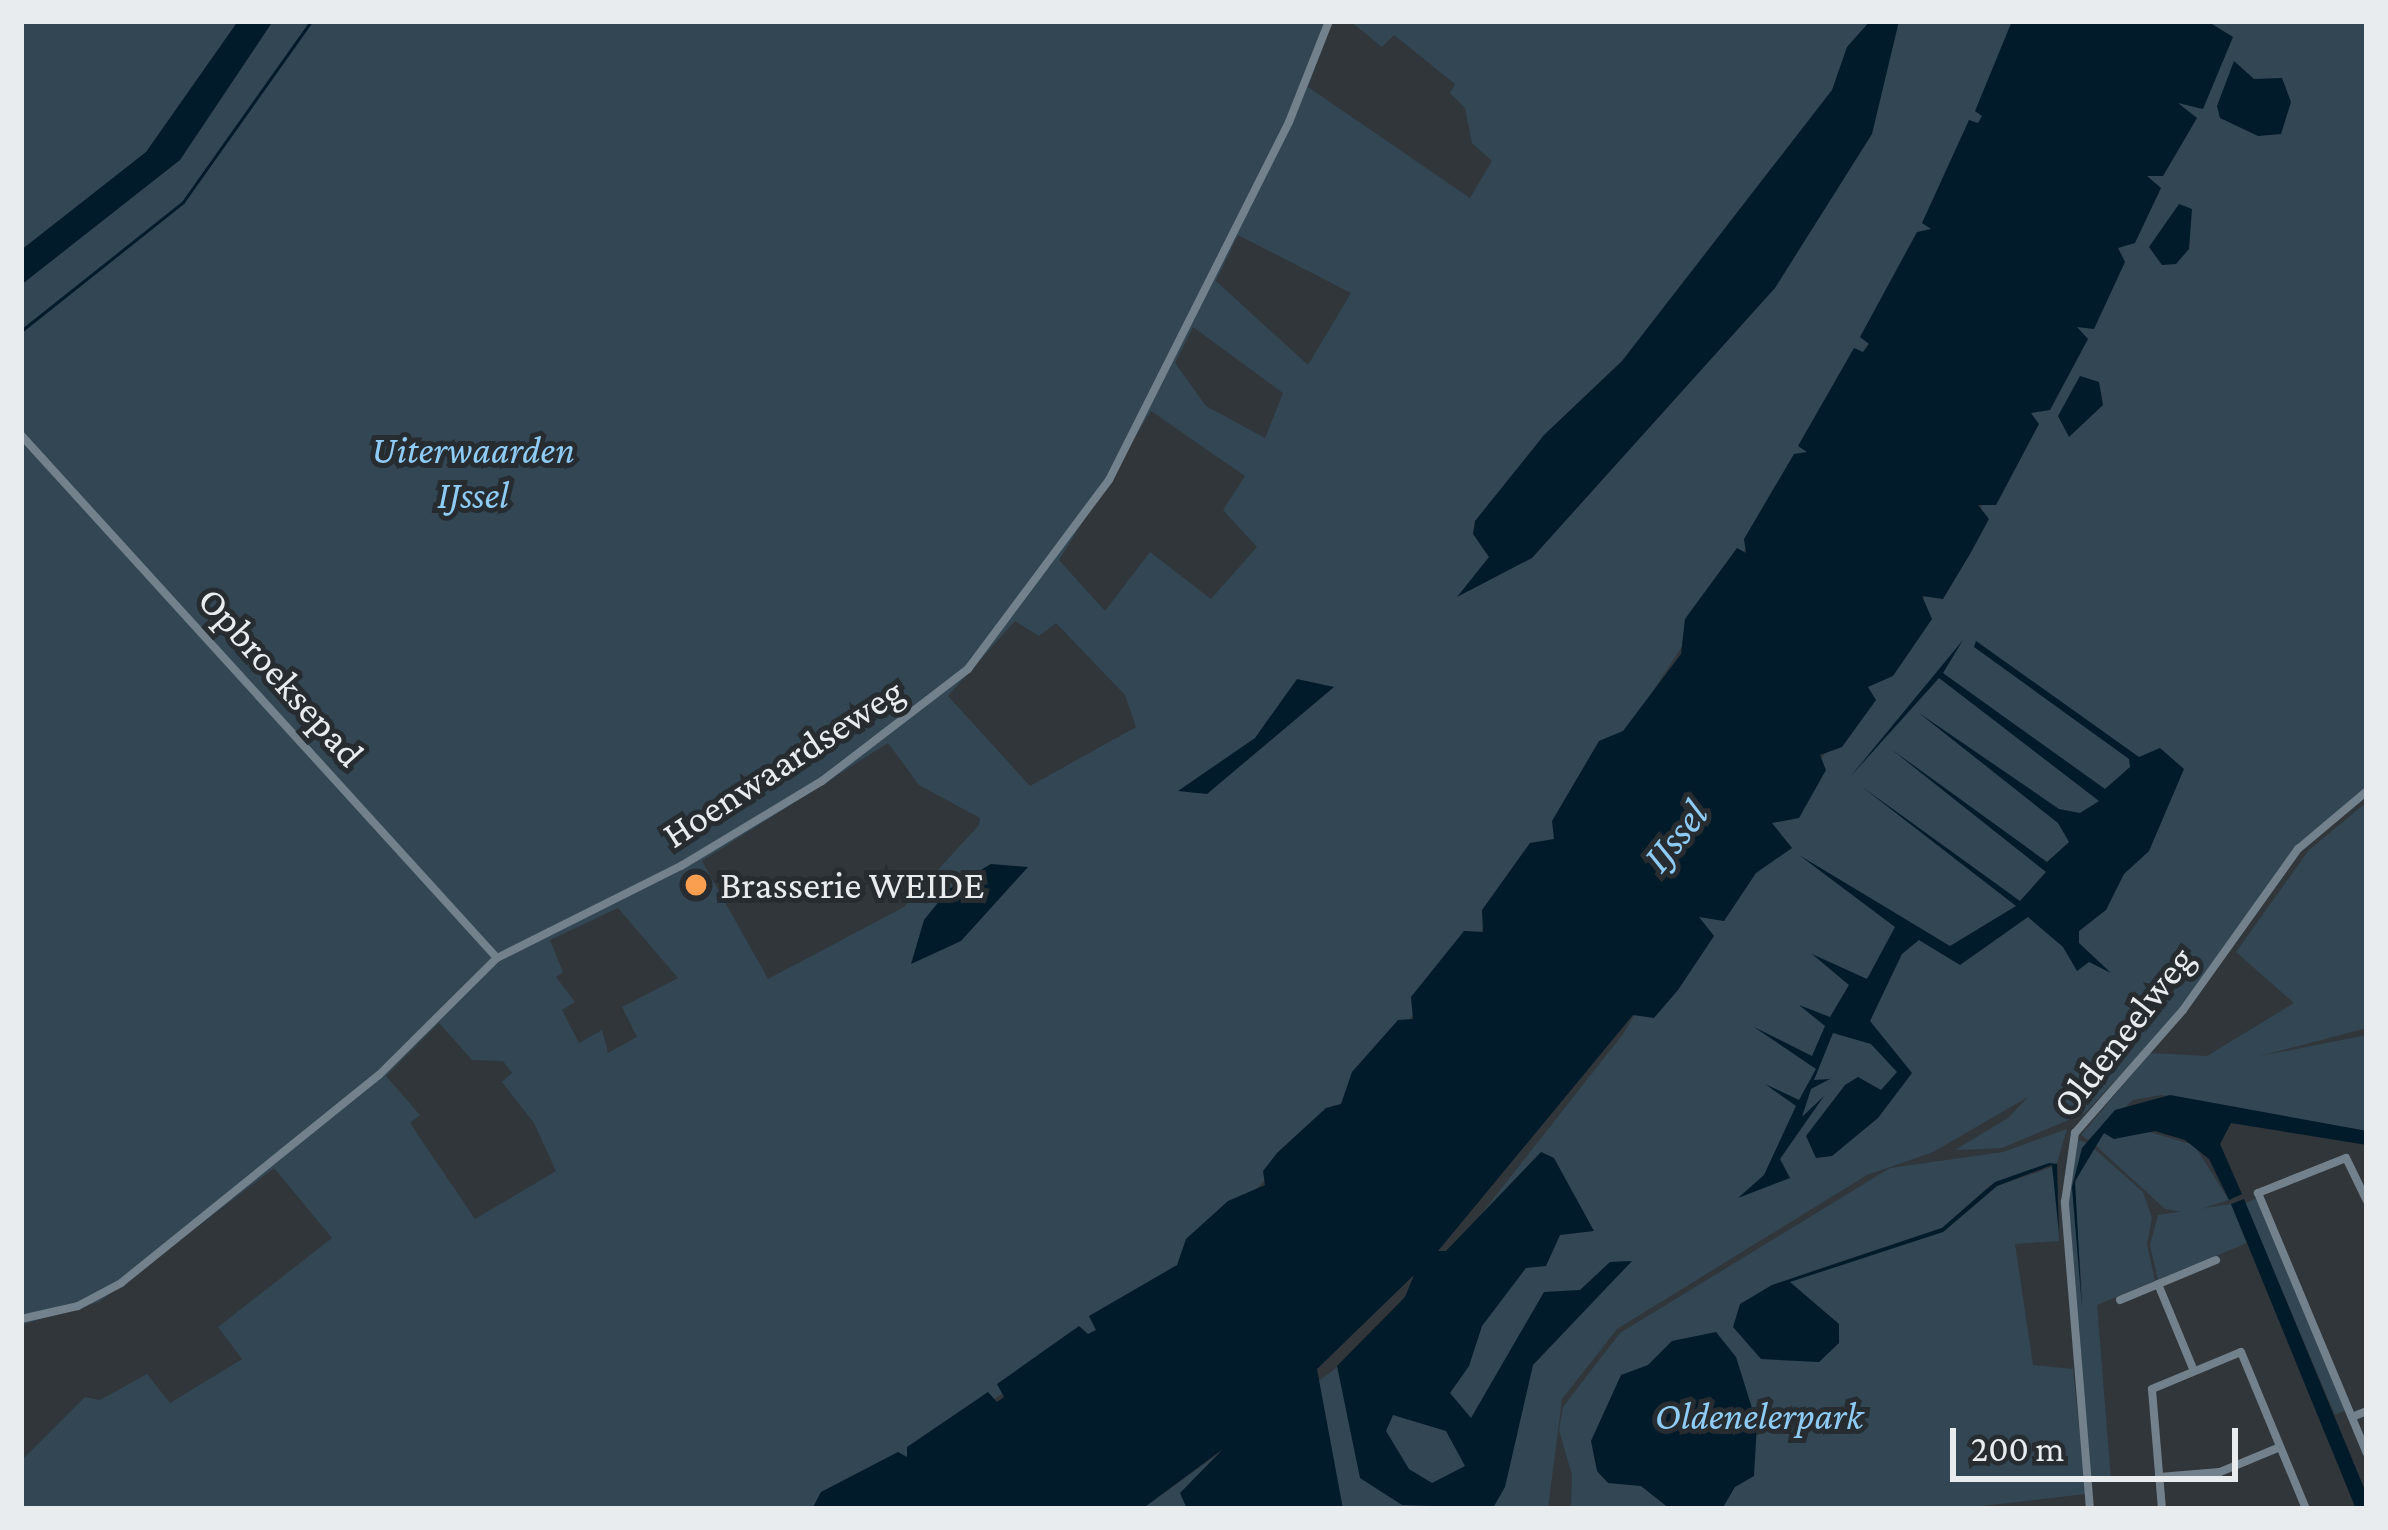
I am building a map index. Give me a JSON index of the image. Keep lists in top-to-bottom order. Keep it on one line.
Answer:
{"streets":{"street":["Opbroeksepad","Hoenwaardseweg","Oldeneelweg"]},"crossings":[["Opbroeksepad","Hoenwaardseweg"]],"water":["IJssel"],"parks":["Uiterwaarden IJssel","Oldenelerpark"],"places":["Brasserie WEIDE"],"scale_bar":"200 m"}
